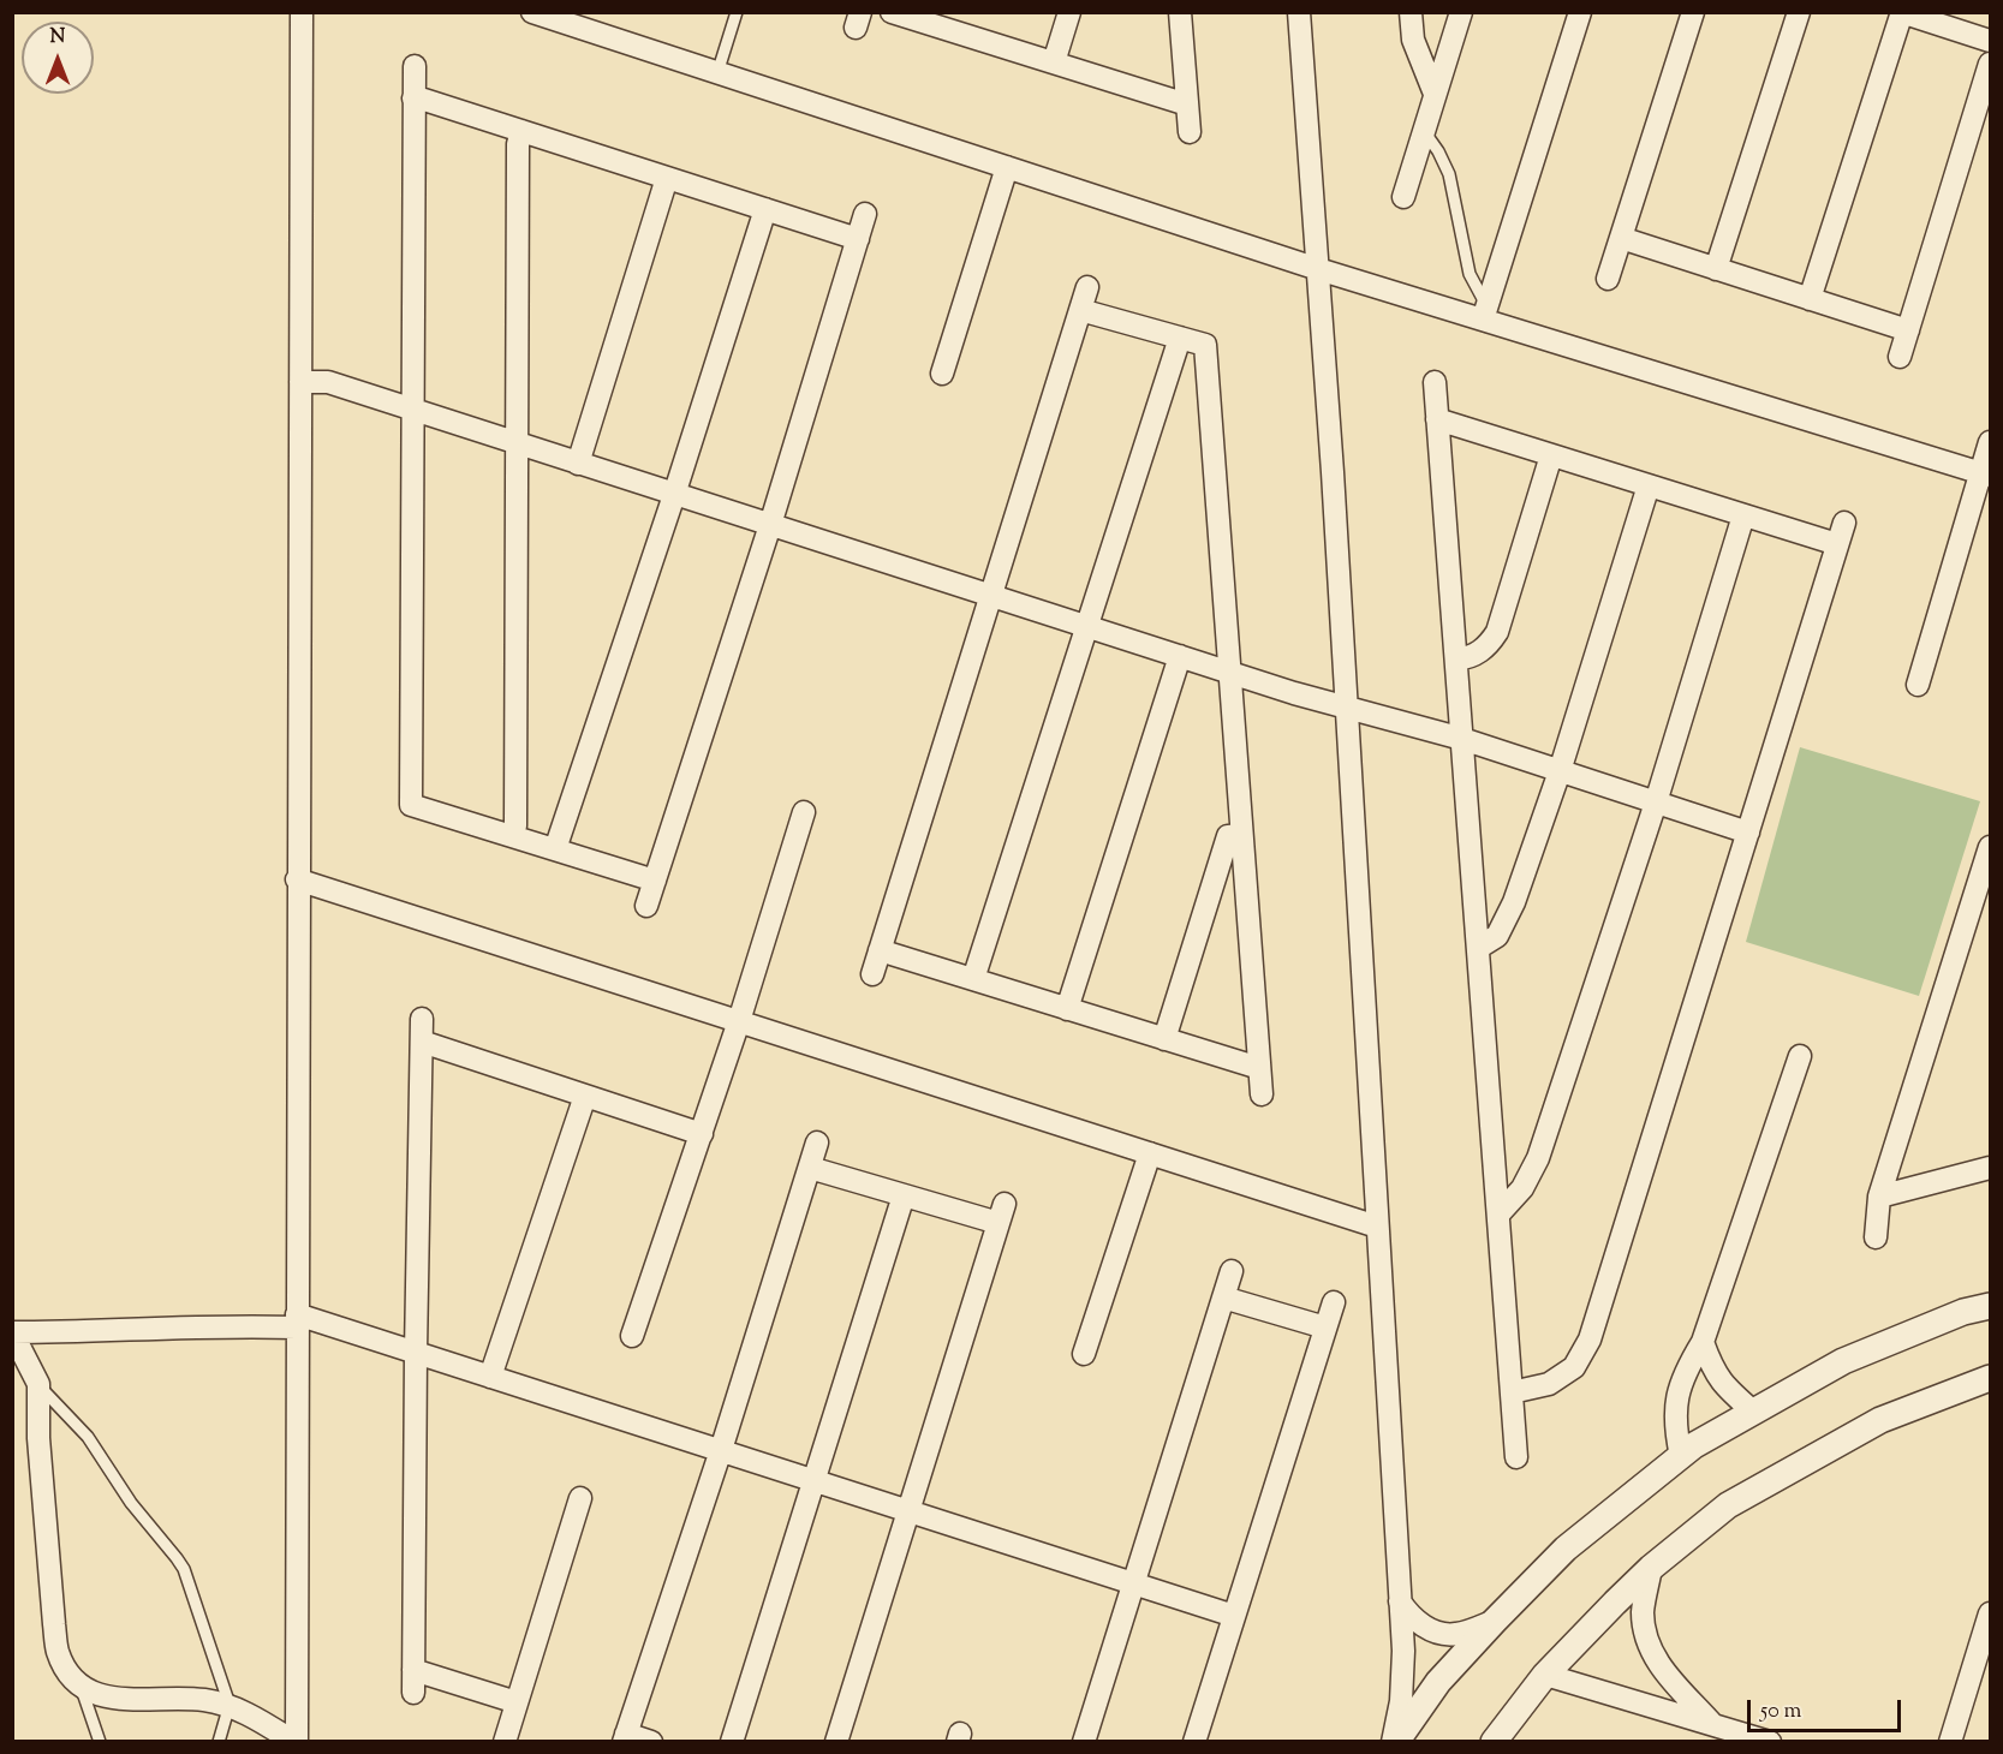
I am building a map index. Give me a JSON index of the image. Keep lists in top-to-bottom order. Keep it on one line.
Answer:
{"scale_bar":"50 m","north":"top"}
